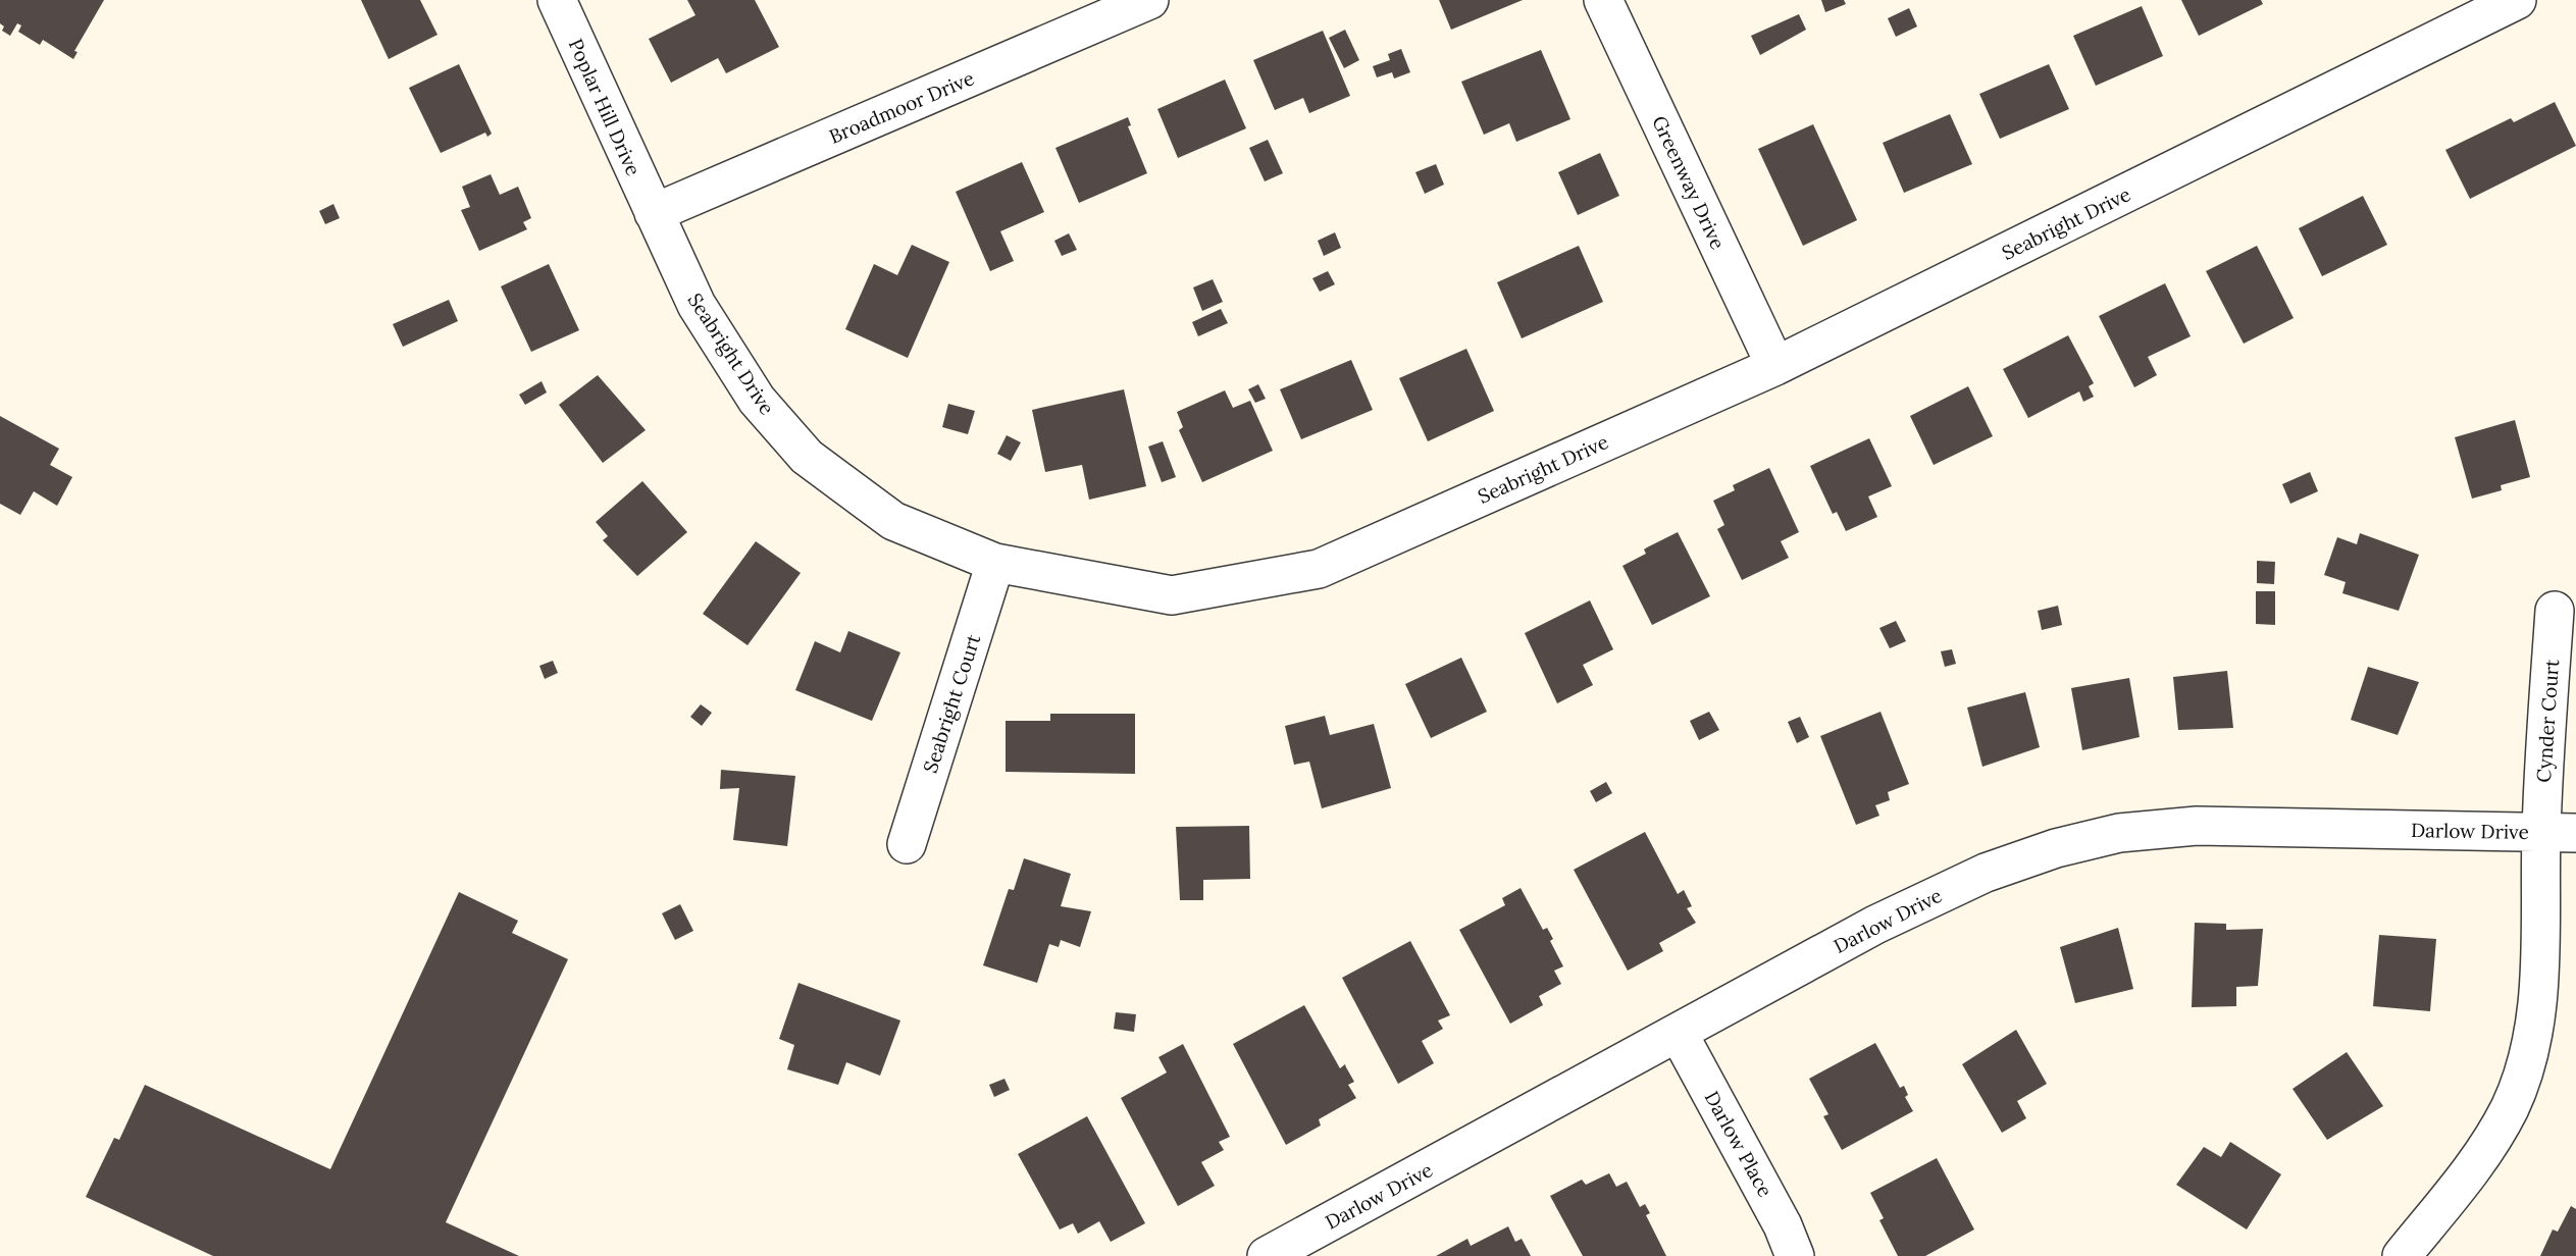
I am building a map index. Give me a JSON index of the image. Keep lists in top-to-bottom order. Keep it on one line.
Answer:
{"streets":{"street":["Poplar Hill Drive","Broadmoor Drive","Greenway Drive","Seabright Drive","Seabright Court","Cynder Court","Darlow Drive","Darlow Place"]},"crossings":[["Poplar Hill Drive","Broadmoor Drive"],["Poplar Hill Drive","Seabright Drive"],["Broadmoor Drive","Seabright Drive"],["Greenway Drive","Seabright Drive"],["Seabright Drive","Seabright Court"],["Cynder Court","Darlow Drive"],["Darlow Drive","Darlow Place"]]}
